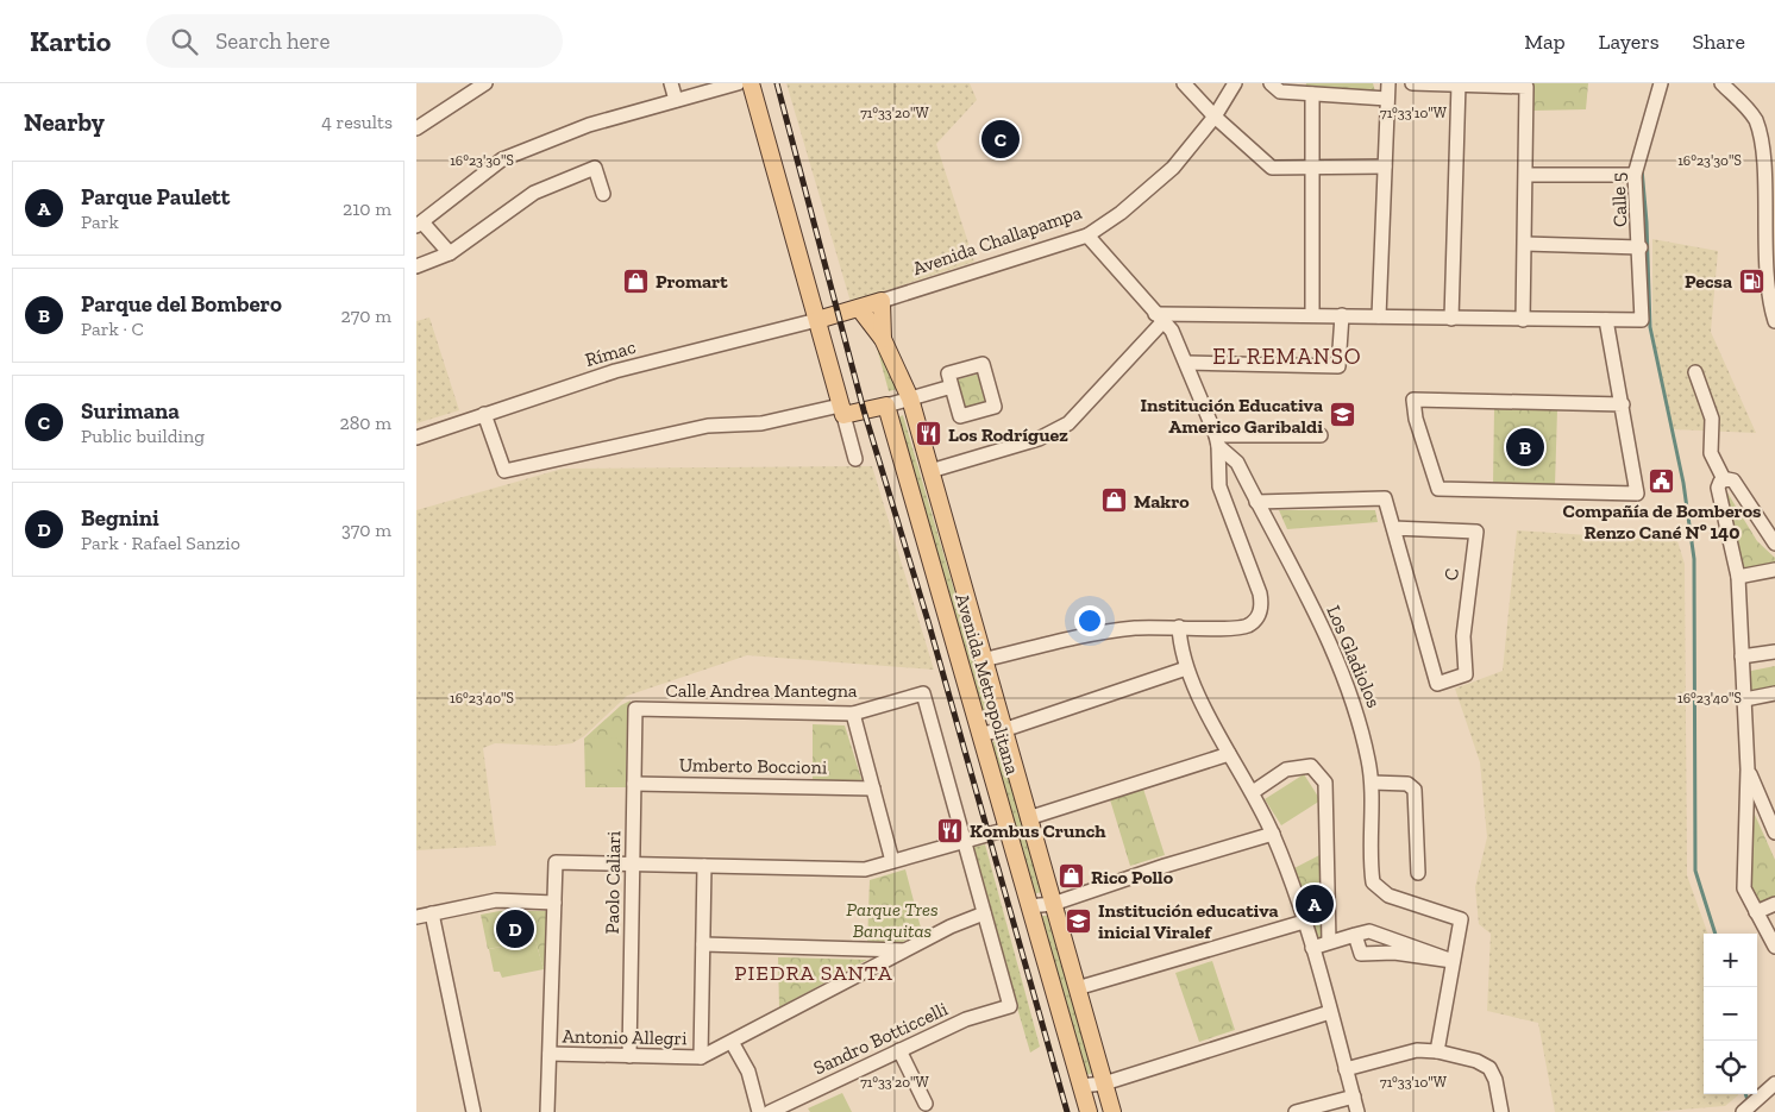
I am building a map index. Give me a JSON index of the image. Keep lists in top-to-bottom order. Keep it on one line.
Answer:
{"streets":{"main road":["Avenida Challapampa","Avenida Metropolitana"],"street":["Calle 5","Rímac","C","Los Gladiolos","Calle Andrea Mantegna","Umberto Boccioni","Paolo Caliari","Antonio Allegri","Sandro Botticcelli"]},"crossings":[["Avenida Challapampa","Rímac"],["Avenida Challapampa","Avenida Metropolitana"],["Calle Andrea Mantegna","Paolo Caliari"],["Umberto Boccioni","Paolo Caliari"],["Paolo Caliari","Antonio Allegri"],["Antonio Allegri","Sandro Botticcelli"]],"districts":["EL REMANSO","PIEDRA SANTA"],"parks":["Parque Tres Banquitas"],"places":{"shop":["Promart","Makro","Rico Pollo"],"fuel station":["Pecsa"],"school or university":["Institución Educativa Americo Garibaldi","Institución educativa inicial Viralef"],"restaurant":["Los Rodríguez","Kombus Crunch"],"public building":["Compañía de Bomberos Renzo Cané Nº 140"]},"page":{"header":"Kartio","search":"Search here","nav":["Map","Layers","Share"],"heading":["Nearby","4 results"],"pins":["C","B","A","D"],"list":[{"mark":"A","name":"Parque Paulett","note":"Park","value":"210 m"},{"mark":"B","name":"Parque del Bombero","note":"Park · C","value":"270 m"},{"mark":"C","name":"Surimana","note":"Public building","value":"280 m"},{"mark":"D","name":"Begnini","note":"Park · Rafael Sanzio","value":"370 m"}],"map_buttons":["+","−"]},"coordinates":["71°33'20\"W","71°33'10\"W","16°23'30\"S","16°23'40\"S"]}
